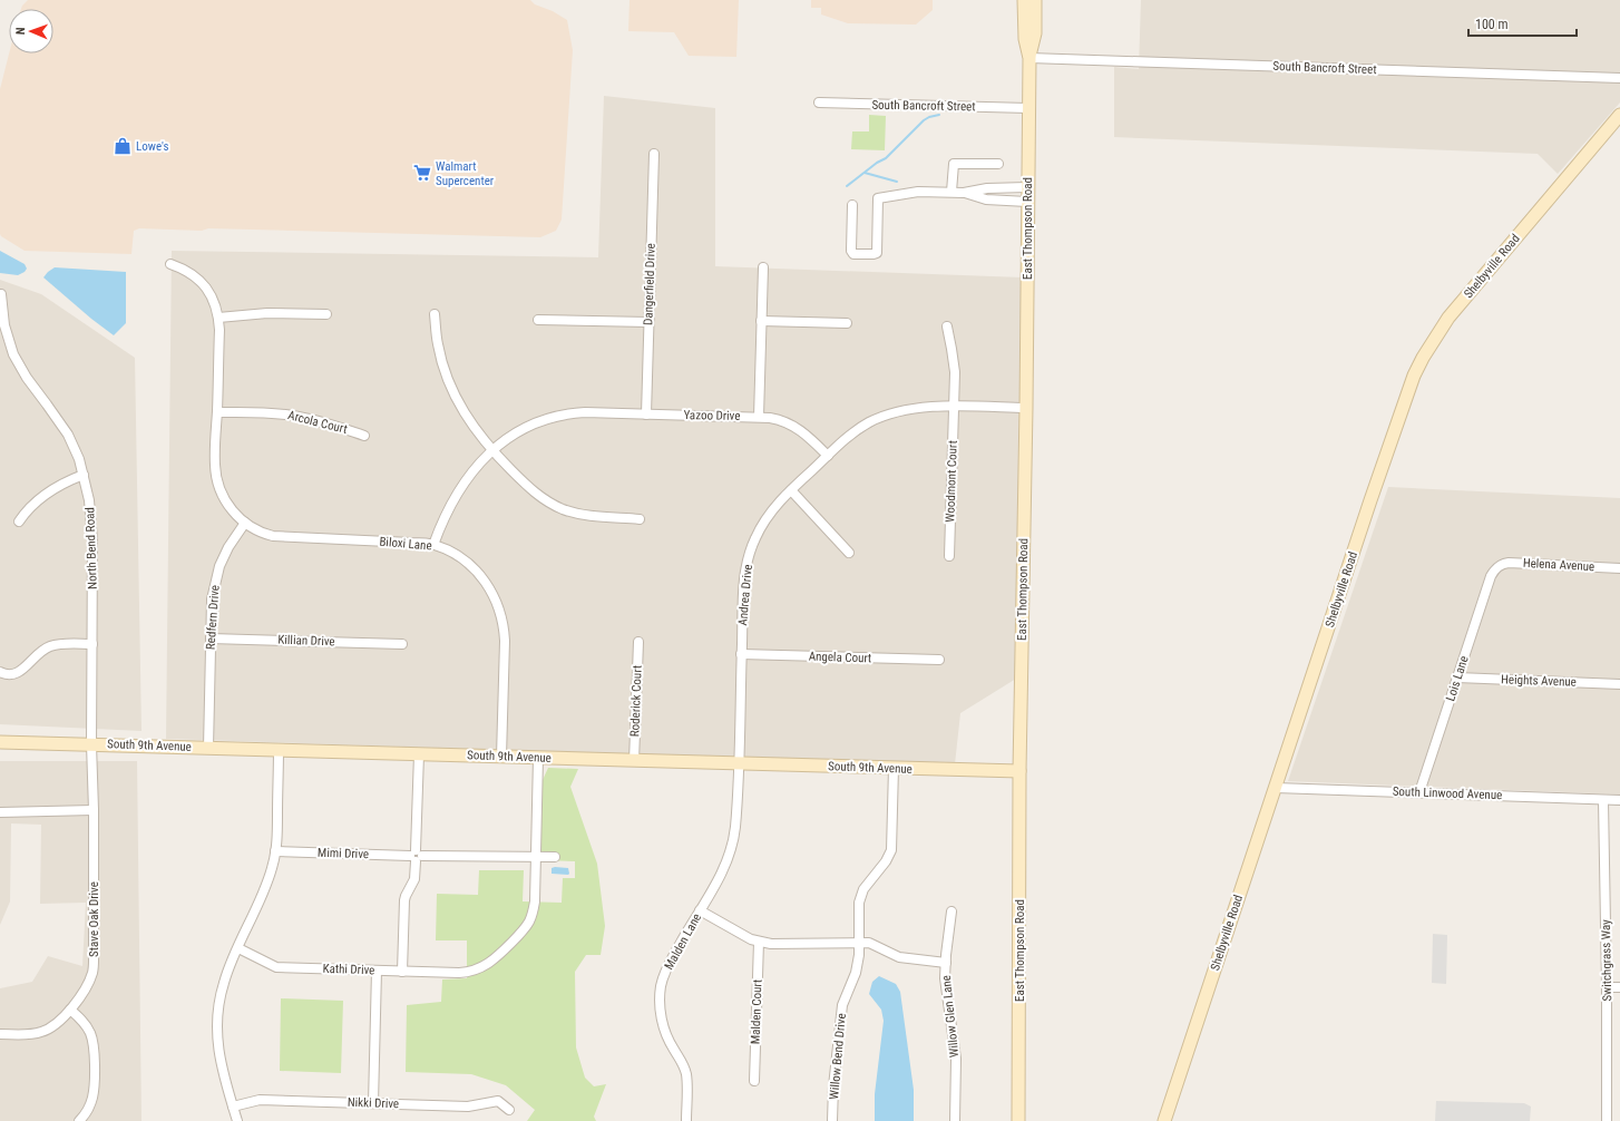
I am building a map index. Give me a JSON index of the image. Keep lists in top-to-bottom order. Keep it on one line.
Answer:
{"streets":{"main road":["East Thompson Road","Shelbyville Road","South 9th Avenue"],"street":["South Bancroft Street","Dangerfield Drive","Yazoo Drive","Arcola Court","Woodmont Court","Biloxi Lane","North Bend Road","Helena Avenue","Andrea Drive","Redfern Drive","Killian Drive","Angela Court","Lois Lane","Heights Avenue","Roderick Court","South Linwood Avenue","Mimi Drive","Stave Oak Drive","Malden Lane","Switchgrass Way","Kathi Drive","Malden Court","Willow Glen Lane","Willow Bend Drive","Nikki Drive"]},"crossings":[["South Bancroft Street","East Thompson Road"],["East Thompson Road","South 9th Avenue"],["Shelbyville Road","South Linwood Avenue"],["Dangerfield Drive","Yazoo Drive"],["Yazoo Drive","Biloxi Lane"],["Yazoo Drive","Andrea Drive"],["Biloxi Lane","Redfern Drive"],["Biloxi Lane","South 9th Avenue"],["North Bend Road","South 9th Avenue"],["North Bend Road","Stave Oak Drive"],["Helena Avenue","Lois Lane"],["Andrea Drive","Angela Court"],["Andrea Drive","South 9th Avenue"],["Andrea Drive","Malden Lane"],["Redfern Drive","Killian Drive"],["Redfern Drive","South 9th Avenue"],["Lois Lane","Heights Avenue"],["Lois Lane","South Linwood Avenue"],["Roderick Court","South 9th Avenue"],["South 9th Avenue","Stave Oak Drive"],["South 9th Avenue","Malden Lane"],["South 9th Avenue","Willow Bend Drive"],["South Linwood Avenue","Switchgrass Way"],["Mimi Drive","Kathi Drive"]],"places":{"shop":["Lowe's"],"supermarket":["Walmart Supercenter"]},"scale_bar":"100 m","north":"left"}
